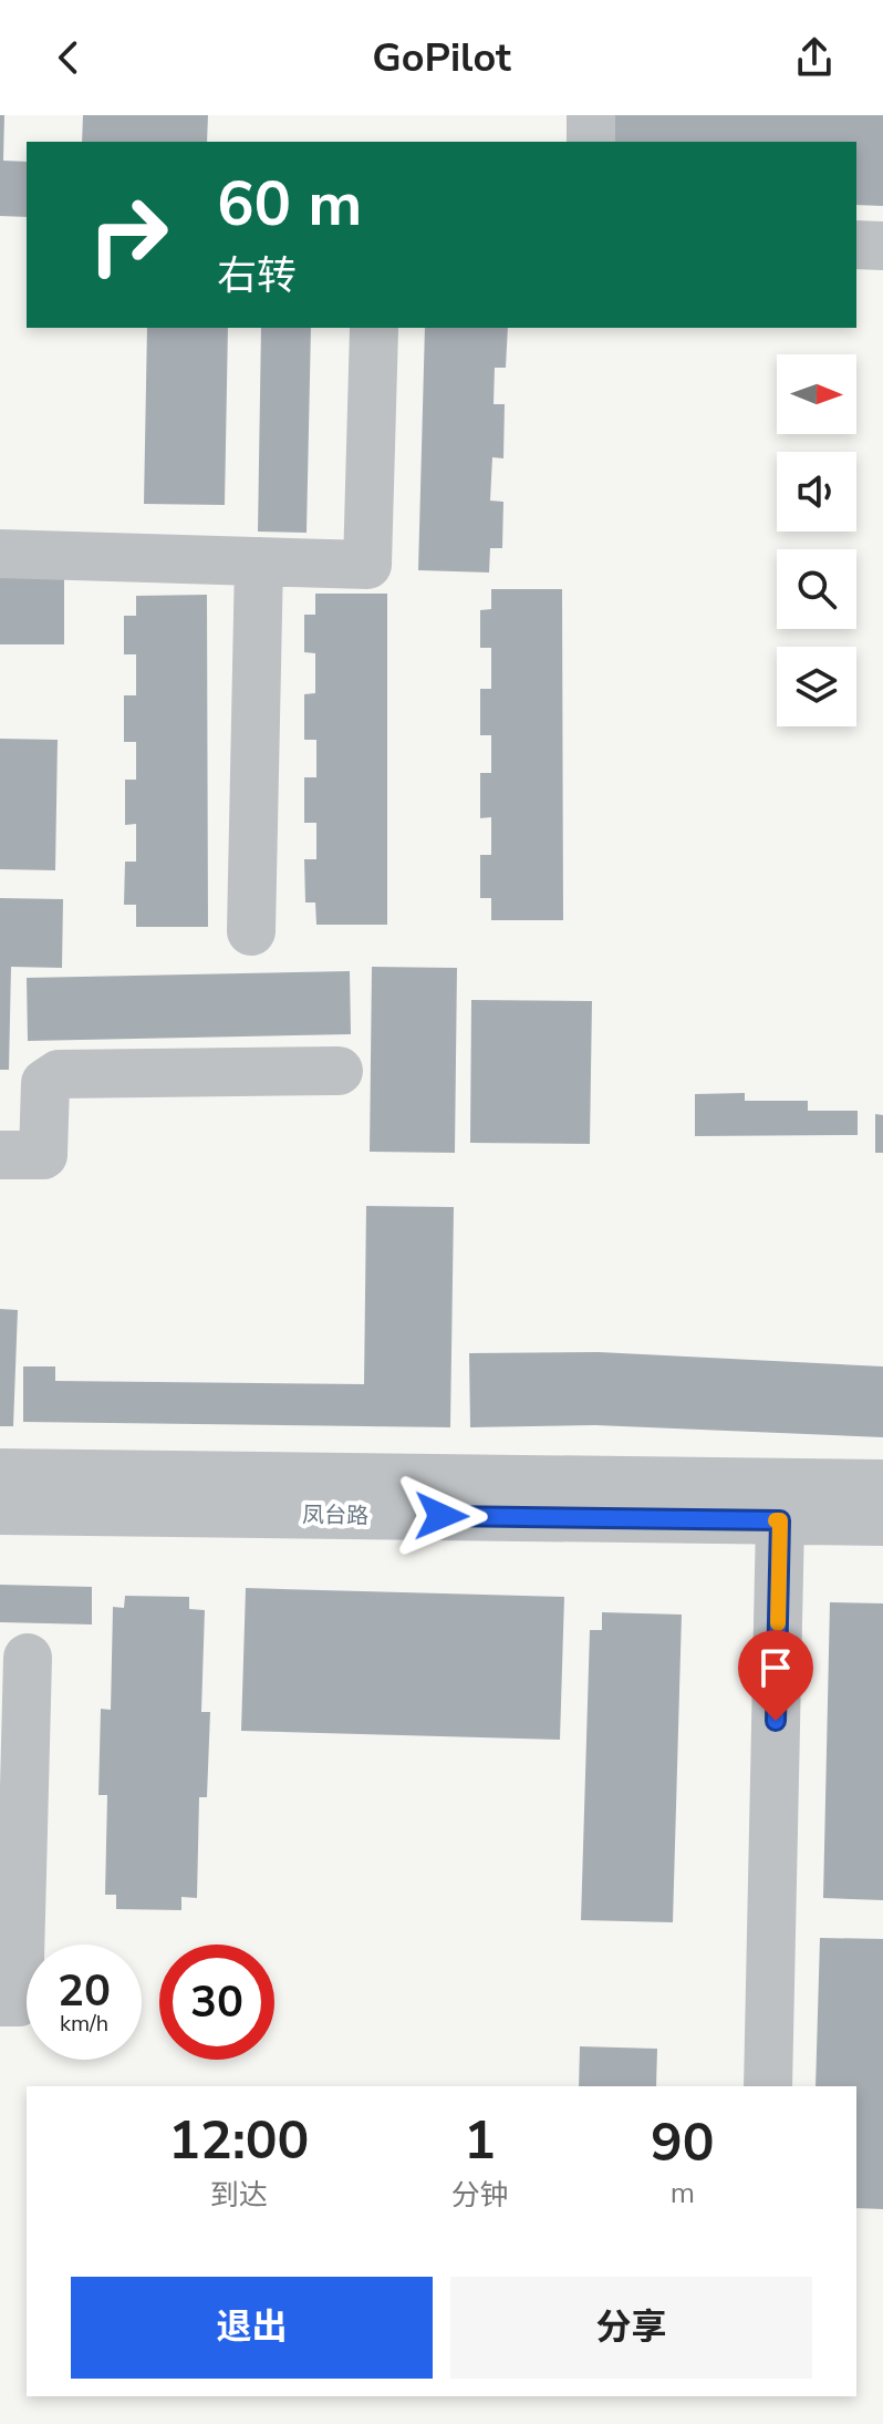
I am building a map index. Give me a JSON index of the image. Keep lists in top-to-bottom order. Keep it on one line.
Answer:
{"streets":{"street":["凤台路"]},"north":"right","page":{"header":"GoPilot","turn":["60 m","右转"],"speed":"20 km/h","limit":"30","eta":["12:00","到达","1","分钟","90","m"],"buttons":["退出","分享"]}}
